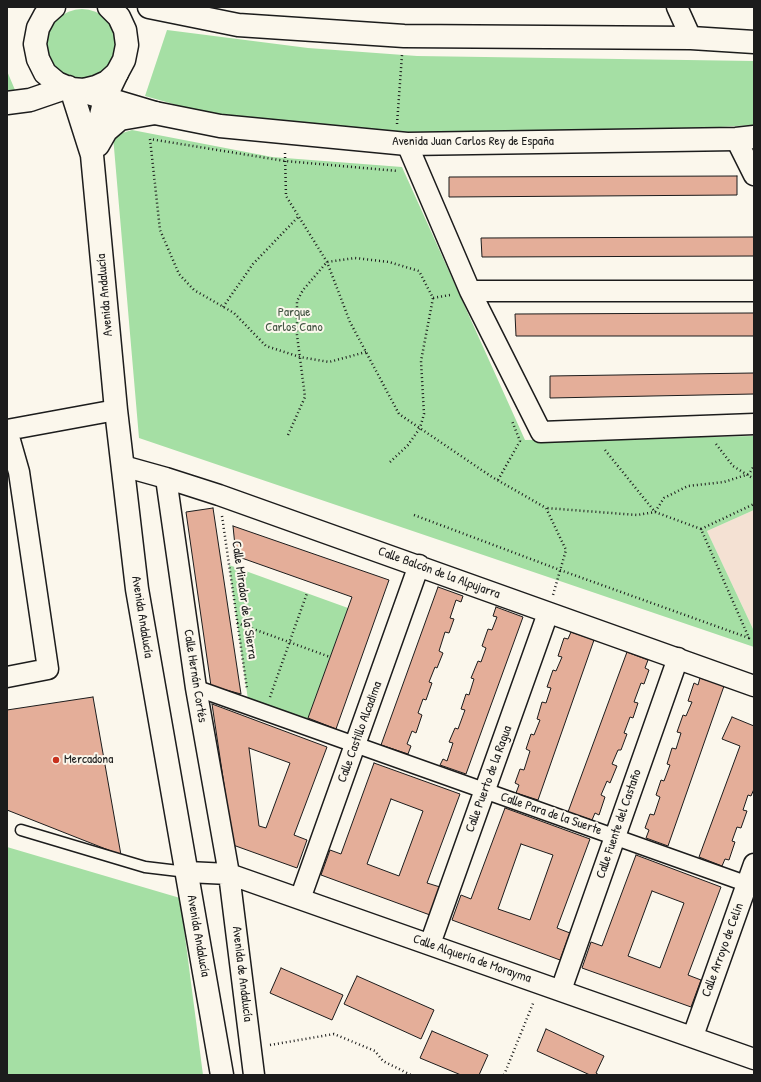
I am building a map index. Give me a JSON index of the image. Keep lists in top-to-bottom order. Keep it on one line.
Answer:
{"streets":{"street":["Avenida Juan Carlos Rey de España","Avenida Andalucía","Calle Balcón de la Alpujarra","Calle Hernán Cortés","Calle Castillo Alcadima","Calle Puerto de la Ragua","Calle Para de la Suerte","Calle Fuente del Castaño","Calle Arroyo de Celin","Calle Alquería de Morayma","Avenida de Andalucía"],"path":["Calle Mirador de la Sierra"]},"crossings":[["Avenida Andalucía","Calle Balcón de la Alpujarra"],["Avenida Andalucía","Calle Alquería de Morayma"],["Calle Balcón de la Alpujarra","Calle Mirador de la Sierra"],["Calle Balcón de la Alpujarra","Calle Hernán Cortés"],["Calle Balcón de la Alpujarra","Calle Castillo Alcadima"],["Calle Balcón de la Alpujarra","Calle Puerto de la Ragua"],["Calle Balcón de la Alpujarra","Calle Fuente del Castaño"],["Calle Mirador de la Sierra","Calle Para de la Suerte"],["Calle Hernán Cortés","Calle Para de la Suerte"],["Calle Hernán Cortés","Calle Alquería de Morayma"],["Calle Hernán Cortés","Avenida de Andalucía"],["Calle Castillo Alcadima","Calle Para de la Suerte"],["Calle Castillo Alcadima","Calle Alquería de Morayma"],["Calle Puerto de la Ragua","Calle Para de la Suerte"],["Calle Puerto de la Ragua","Calle Alquería de Morayma"],["Calle Para de la Suerte","Calle Fuente del Castaño"],["Calle Para de la Suerte","Calle Arroyo de Celin"],["Calle Fuente del Castaño","Calle Alquería de Morayma"],["Calle Arroyo de Celin","Calle Alquería de Morayma"],["Calle Alquería de Morayma","Avenida de Andalucía"]],"parks":["Parque Carlos Cano"],"places":["Mercadona"]}
